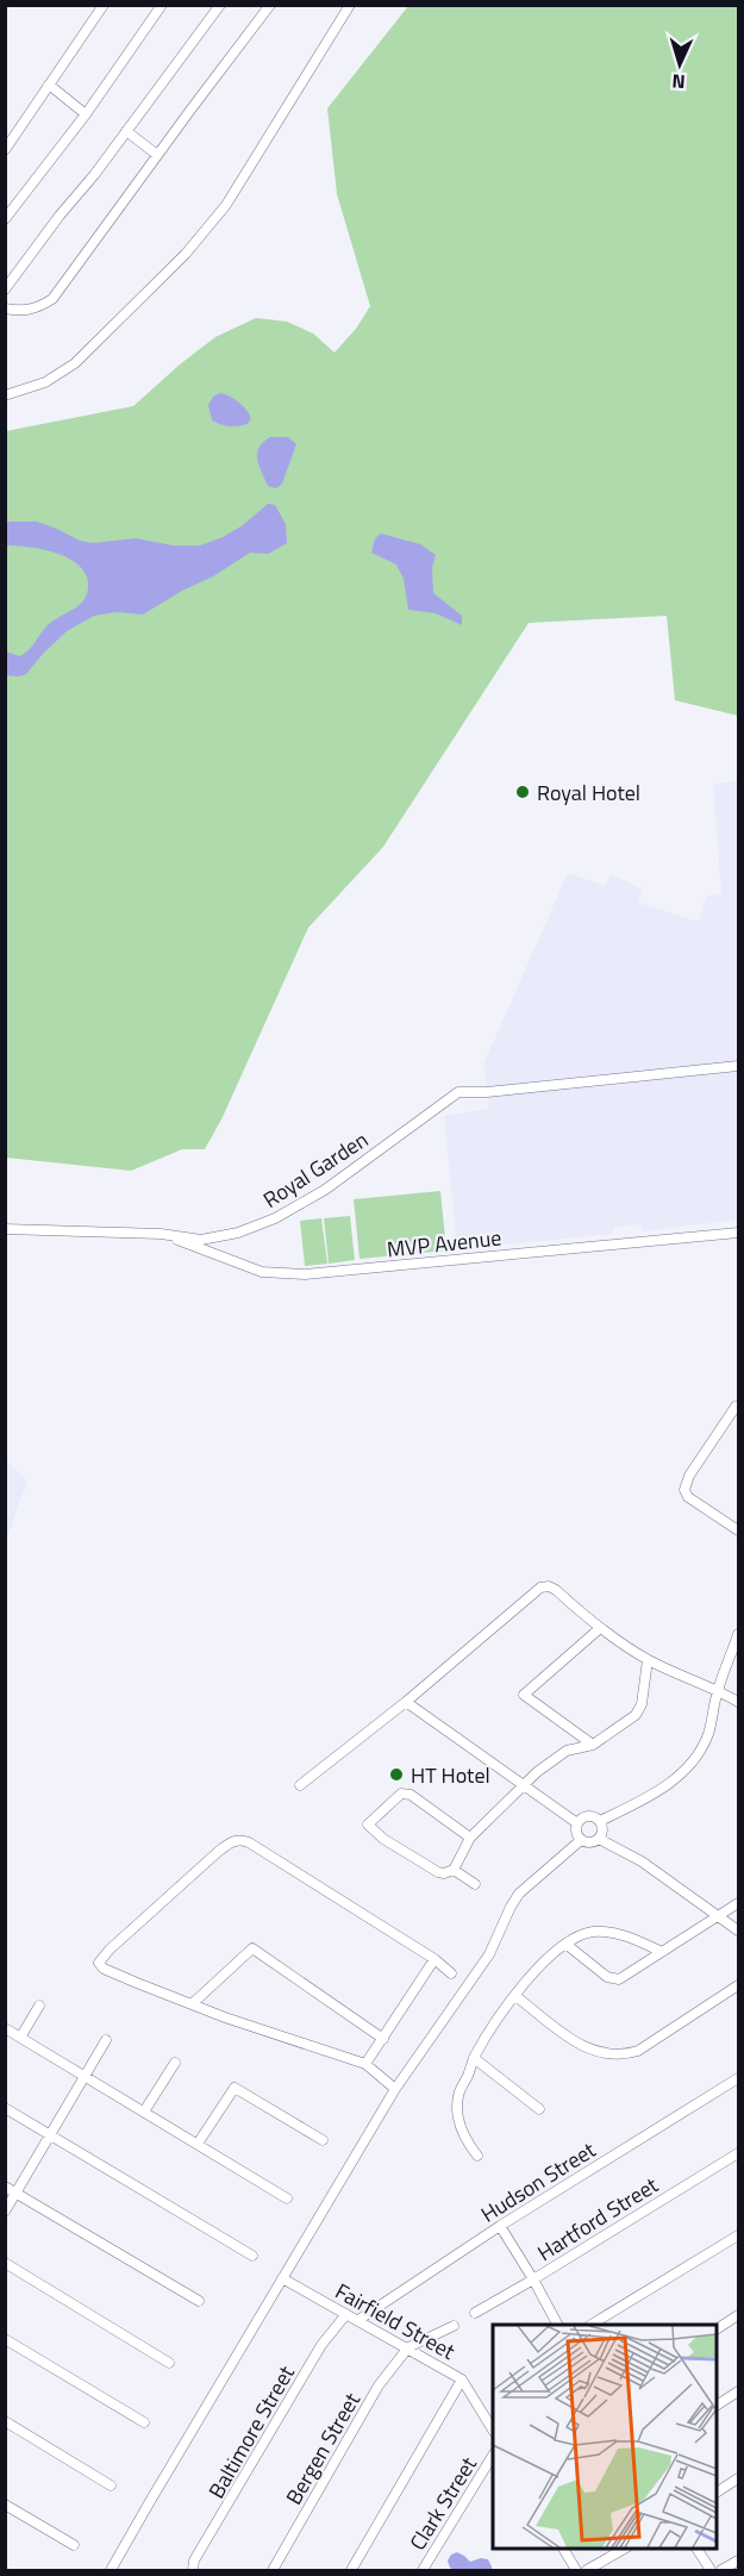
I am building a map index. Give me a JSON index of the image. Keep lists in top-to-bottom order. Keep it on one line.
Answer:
{"streets":{"street":["Royal Garden","MVP Avenue","Hudson Street","Hartford Street","Fairfield Street","Baltimore Street","Bergen Street","Clark Street"]},"crossings":[["Royal Garden","MVP Avenue"],["Hudson Street","Fairfield Street"],["Fairfield Street","Baltimore Street"],["Fairfield Street","Bergen Street"]],"places":["Royal Hotel","HT Hotel"],"north":"bottom"}
